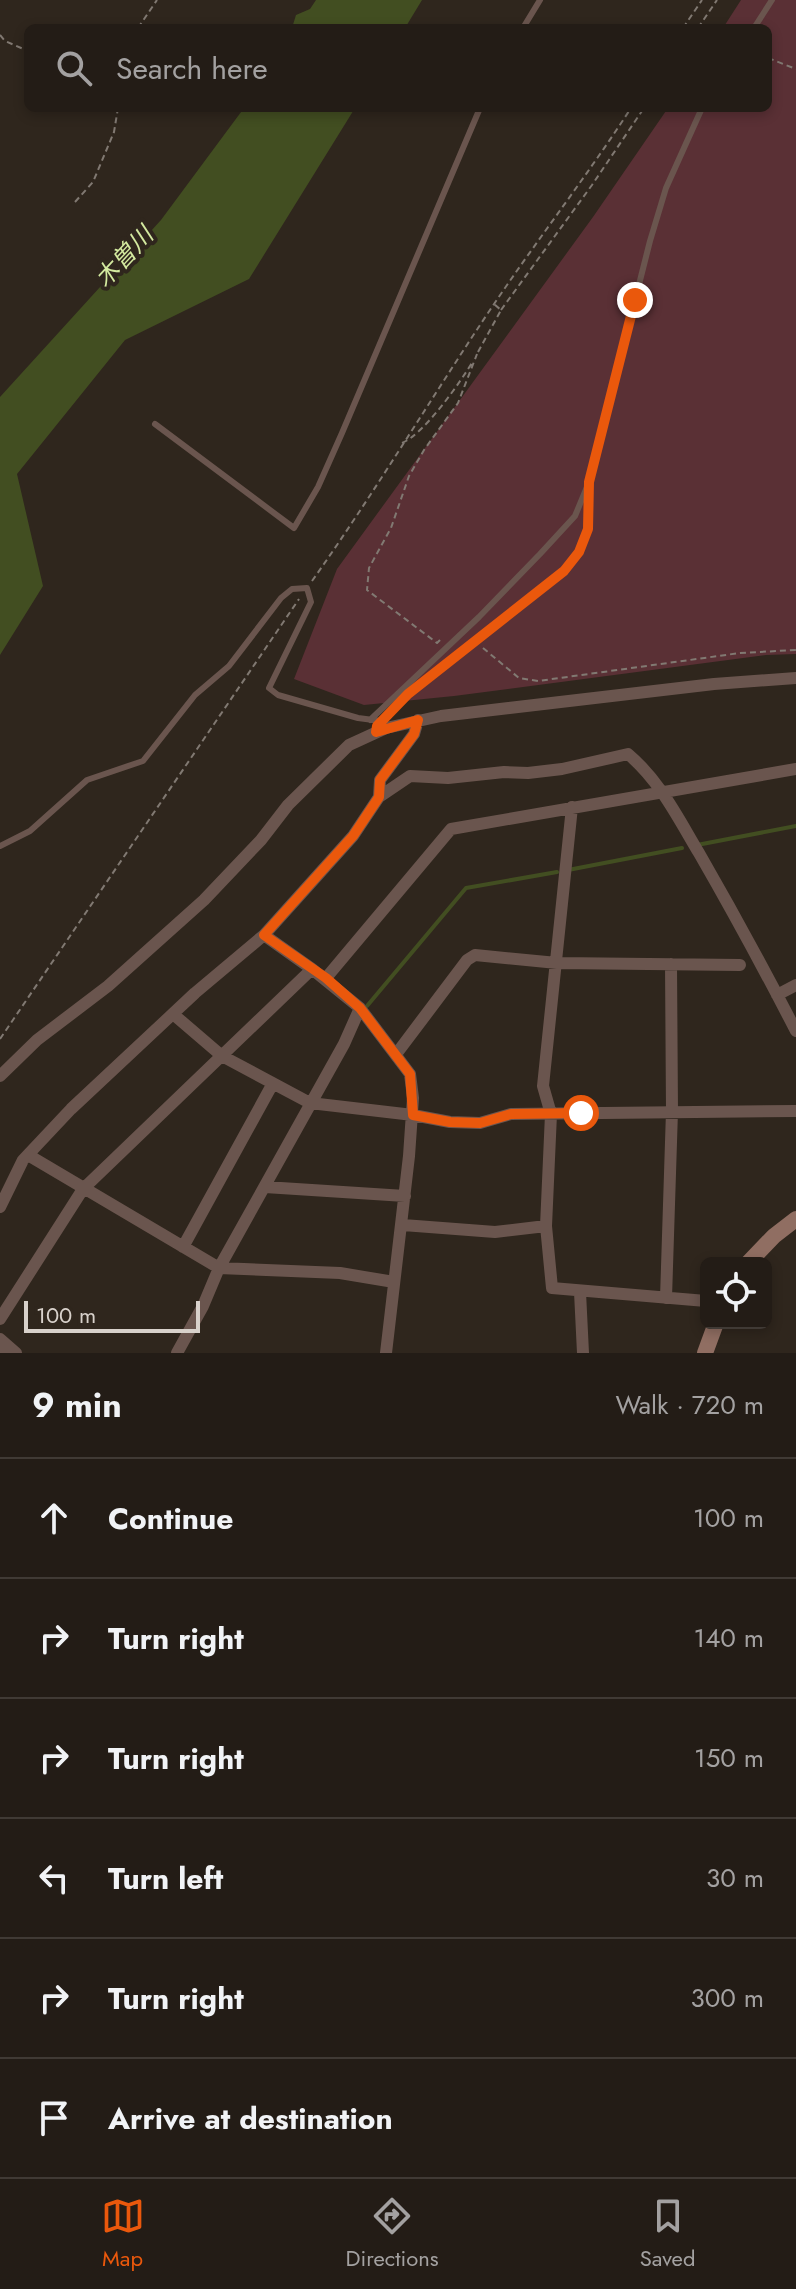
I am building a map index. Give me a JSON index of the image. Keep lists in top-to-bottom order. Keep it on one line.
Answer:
{"water":["木曽川"],"scale_bar":"100 m","page":{"search":"Search here","scale":"100 m","heading":["9 min","Walk · 720 m"],"list":[["Continue","100 m"],["Turn right","140 m"],["Turn right","150 m"],["Turn left","30 m"],["Turn right","300 m"],"Arrive at destination"],"nav":["Map","Directions","Saved"]}}
